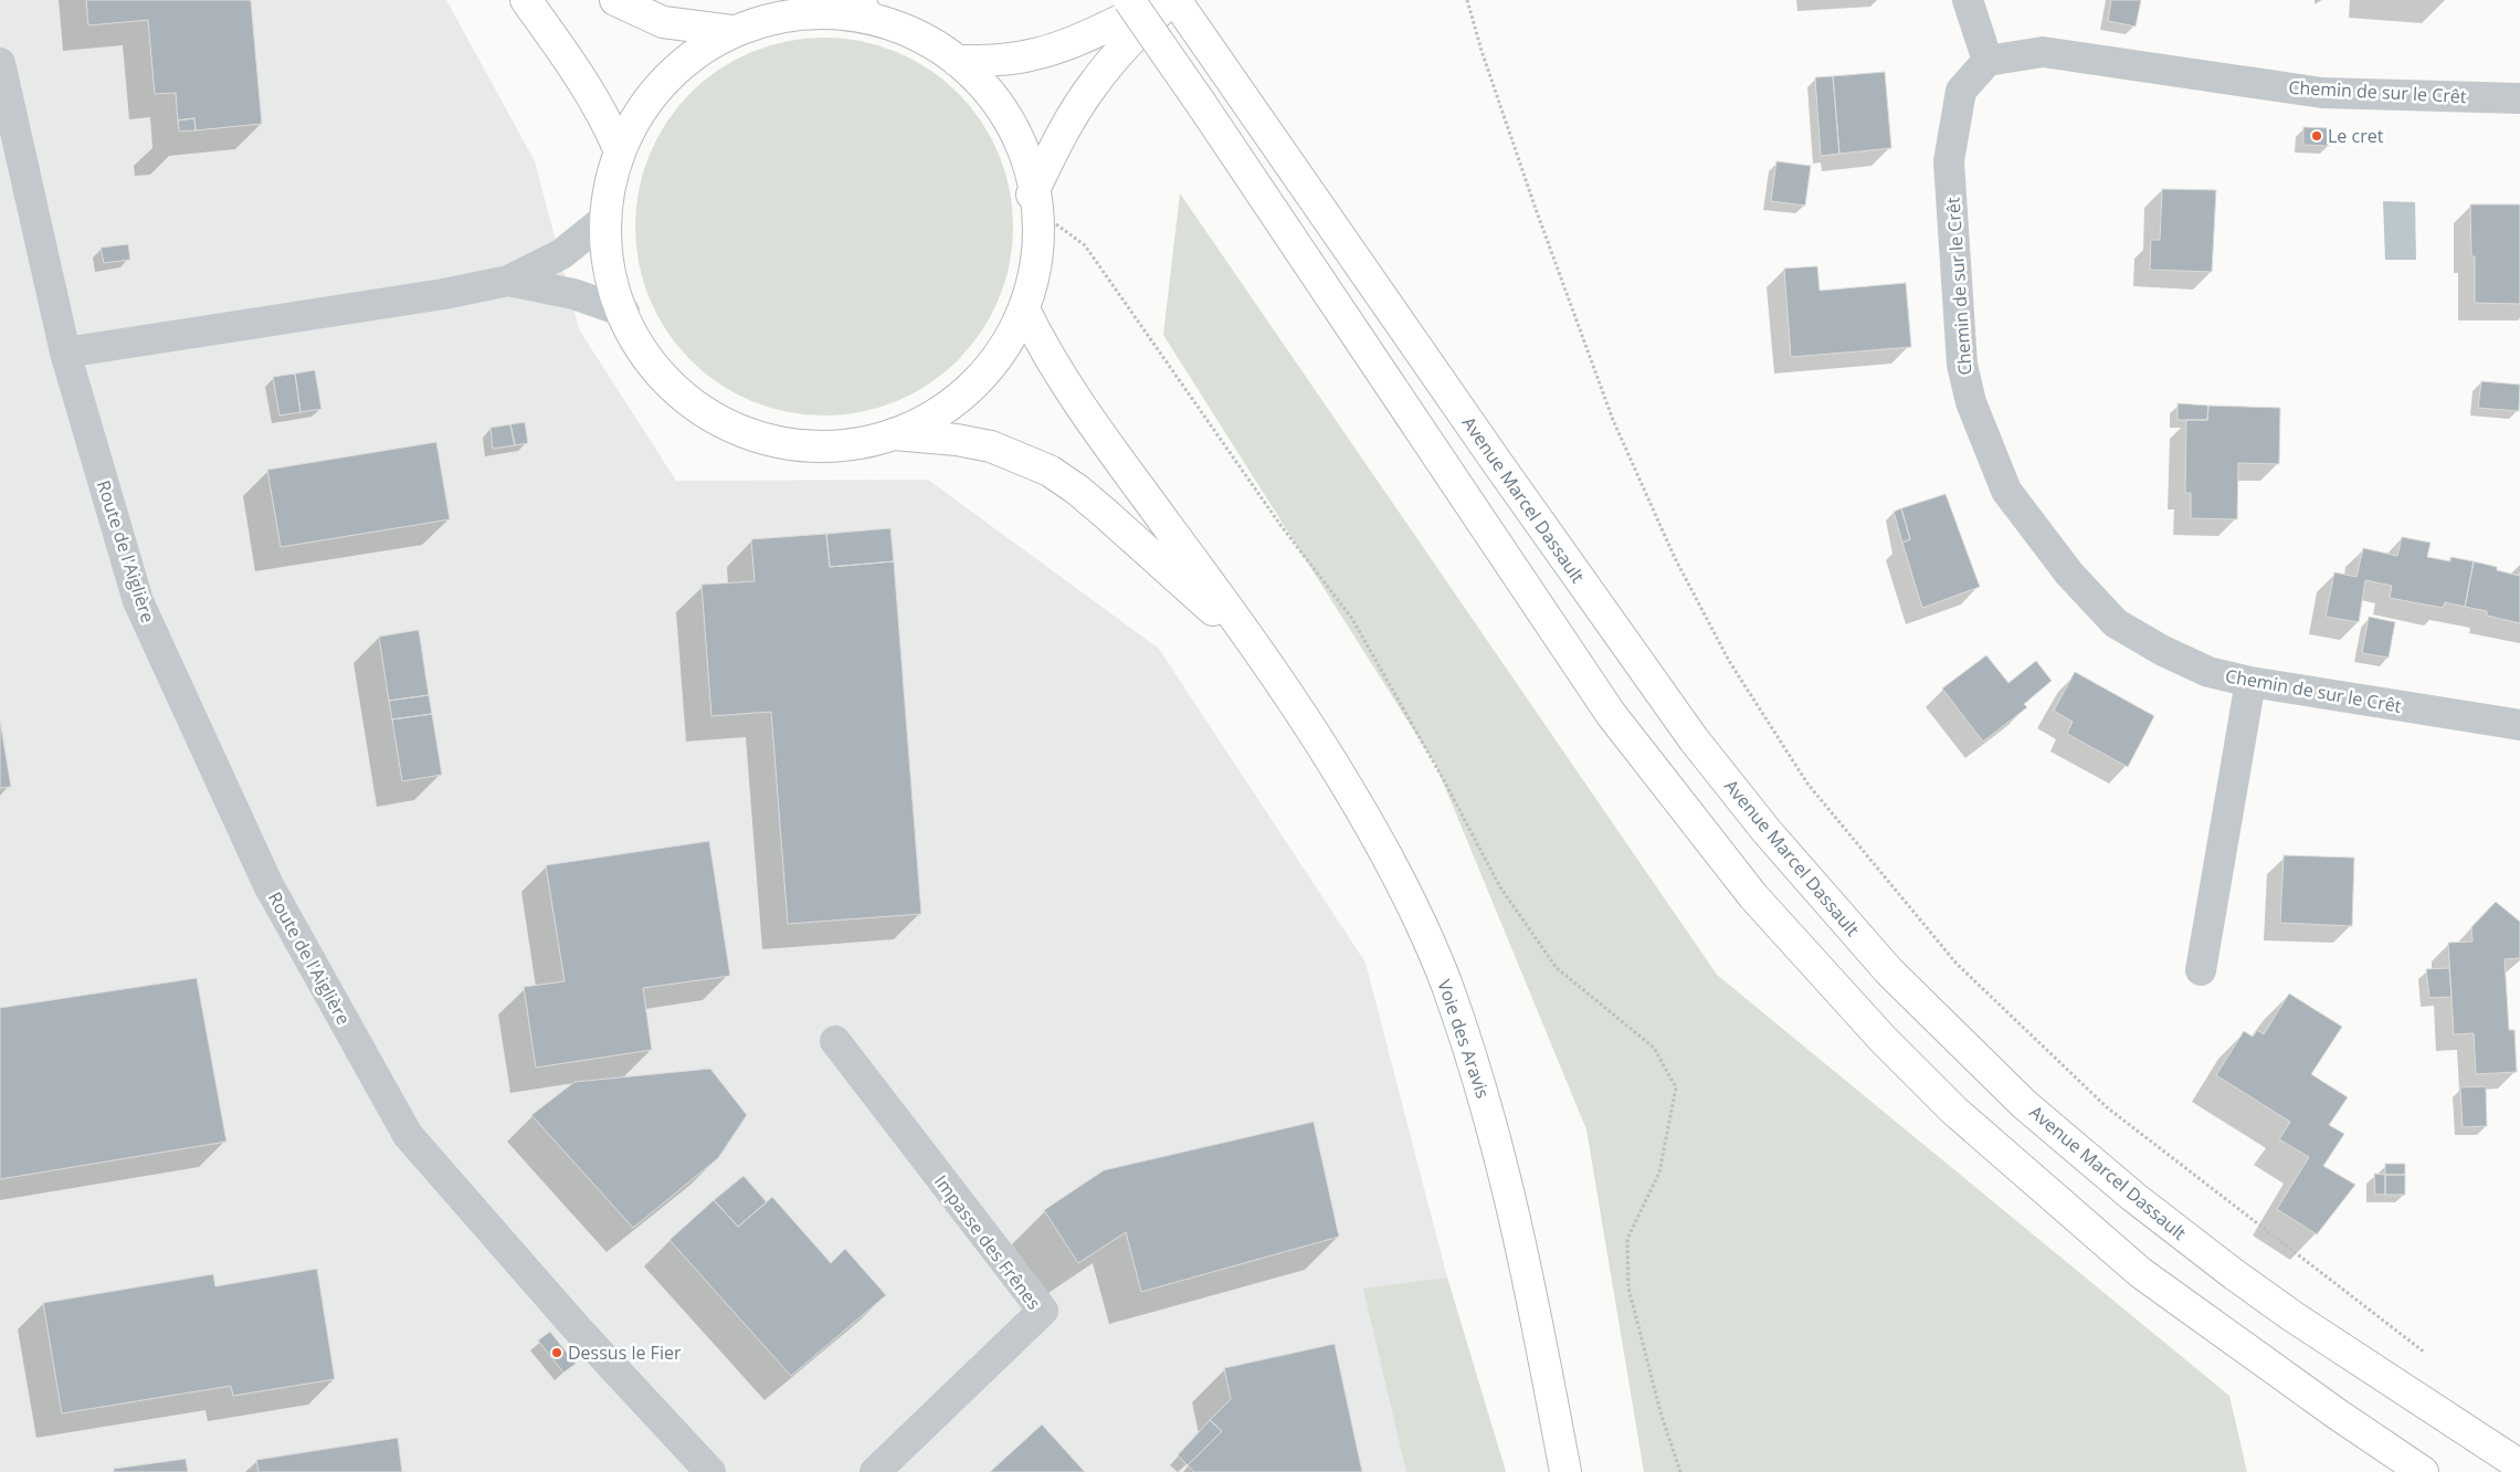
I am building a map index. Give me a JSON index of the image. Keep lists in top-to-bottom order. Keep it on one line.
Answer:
{"streets":{"main road":["Avenue Marcel Dassault","Voie des Aravis"],"street":["Chemin de sur le Crêt","Route de l'Aiglière","Impasse des Frênes"]},"places":["Le cret","Dessus le Fier"]}
